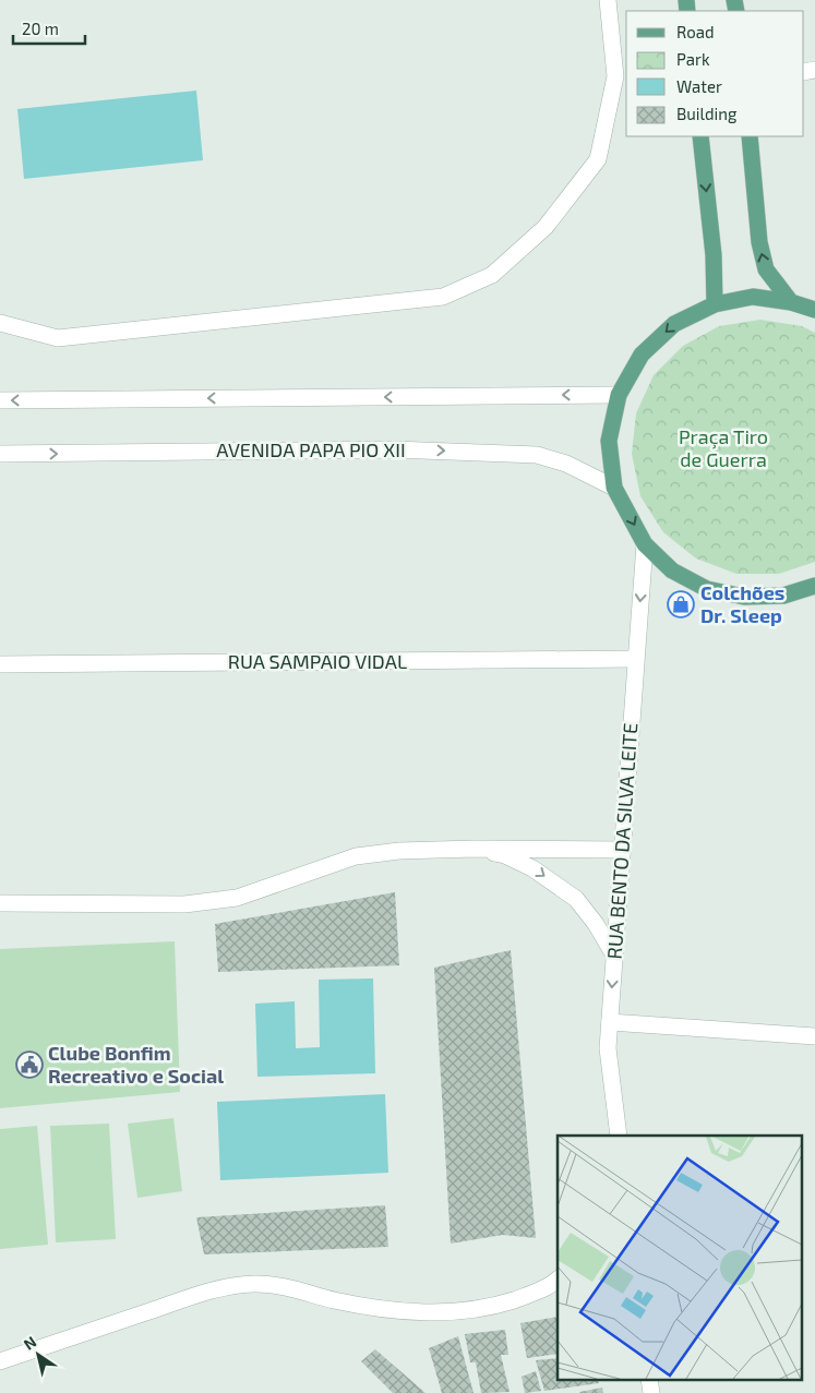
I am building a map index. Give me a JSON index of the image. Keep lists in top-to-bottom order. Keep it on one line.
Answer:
{"streets":{"street":["AVENIDA PAPA PIO XII","RUA SAMPAIO VIDAL","RUA BENTO DA SILVA LEITE"]},"crossings":[["RUA SAMPAIO VIDAL","RUA BENTO DA SILVA LEITE"]],"parks":["Praça Tiro de Guerra"],"places":{"shop":["Colchões Dr. Sleep"],"public building":["Clube Bonfim Recreativo e Social"]},"legend":["Road","Park","Water","Building"],"scale_bar":"20 m","north":"top left"}
